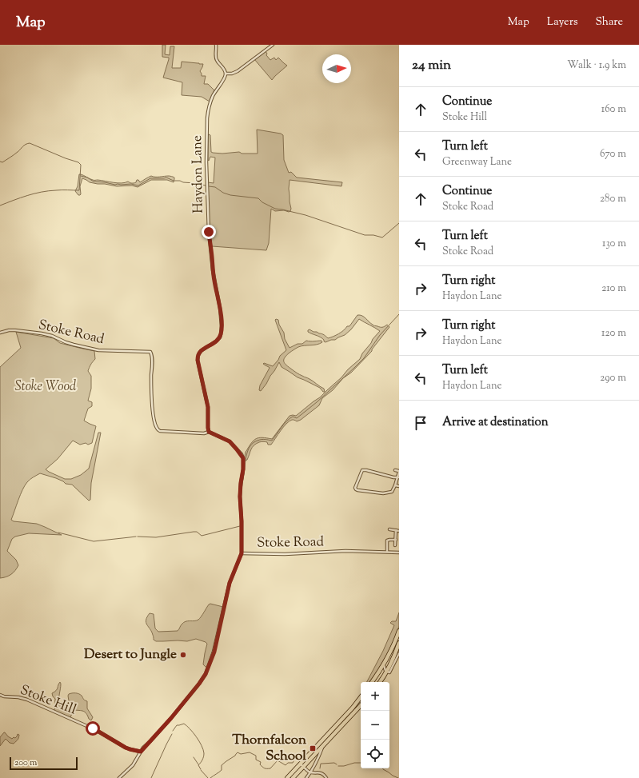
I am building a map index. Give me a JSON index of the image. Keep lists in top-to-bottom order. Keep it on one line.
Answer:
{"streets":{"street":["Haydon Lane","Stoke Road","Stoke Hill"]},"crossings":[["Haydon Lane","Stoke Road"]],"parks":["Stoke Wood"],"places":{"other":["Desert to Jungle"],"transit":["Thornfalcon School"]},"scale_bar":"200 m","north":"right","page":{"header":"Map","nav":["Map","Layers","Share"],"heading":["24 min","Walk · 1.9 km"],"list":[["Continue","Stoke Hill","160 m"],["Turn left","Greenway Lane","670 m"],["Continue","Stoke Road","280 m"],["Turn left","Stoke Road","130 m"],["Turn right","Haydon Lane","210 m"],["Turn right","Haydon Lane","120 m"],["Turn left","Haydon Lane","290 m"],"Arrive at destination"],"map_buttons":["+","−"],"scale":"200 m"}}
